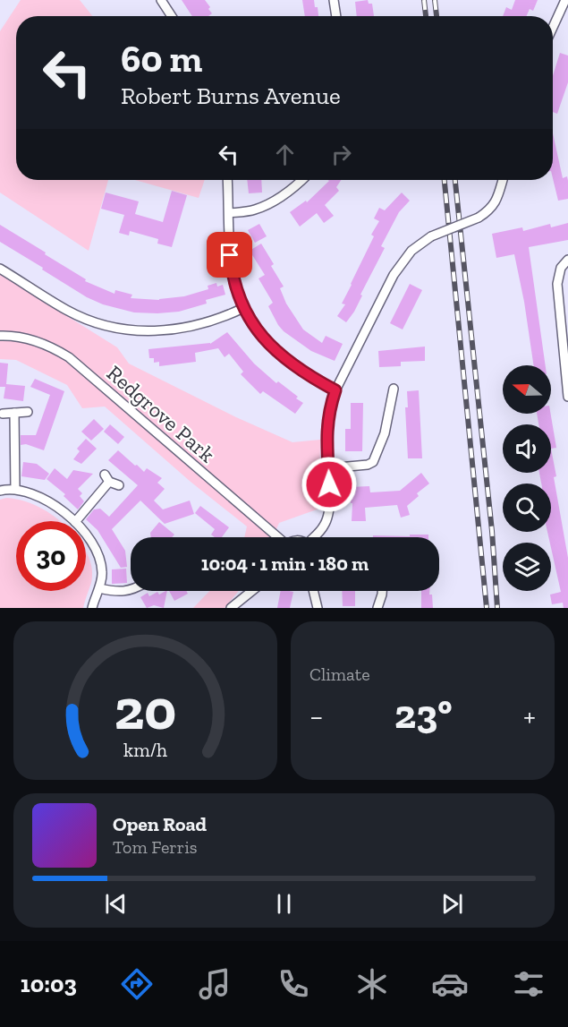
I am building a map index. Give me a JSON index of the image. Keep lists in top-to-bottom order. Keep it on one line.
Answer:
{"streets":{"street":["Redgrove Park"]},"north":"left","page":{"turn":["60 m","Robert Burns Avenue"],"limit":"30","trip":"10:04 · 1 min · 180 m","tile":"Climate","heat":["−","23°","+"],"song":["Open Road","Tom Ferris"],"tabs":"10:03","gauge":["20","km/h"]}}
